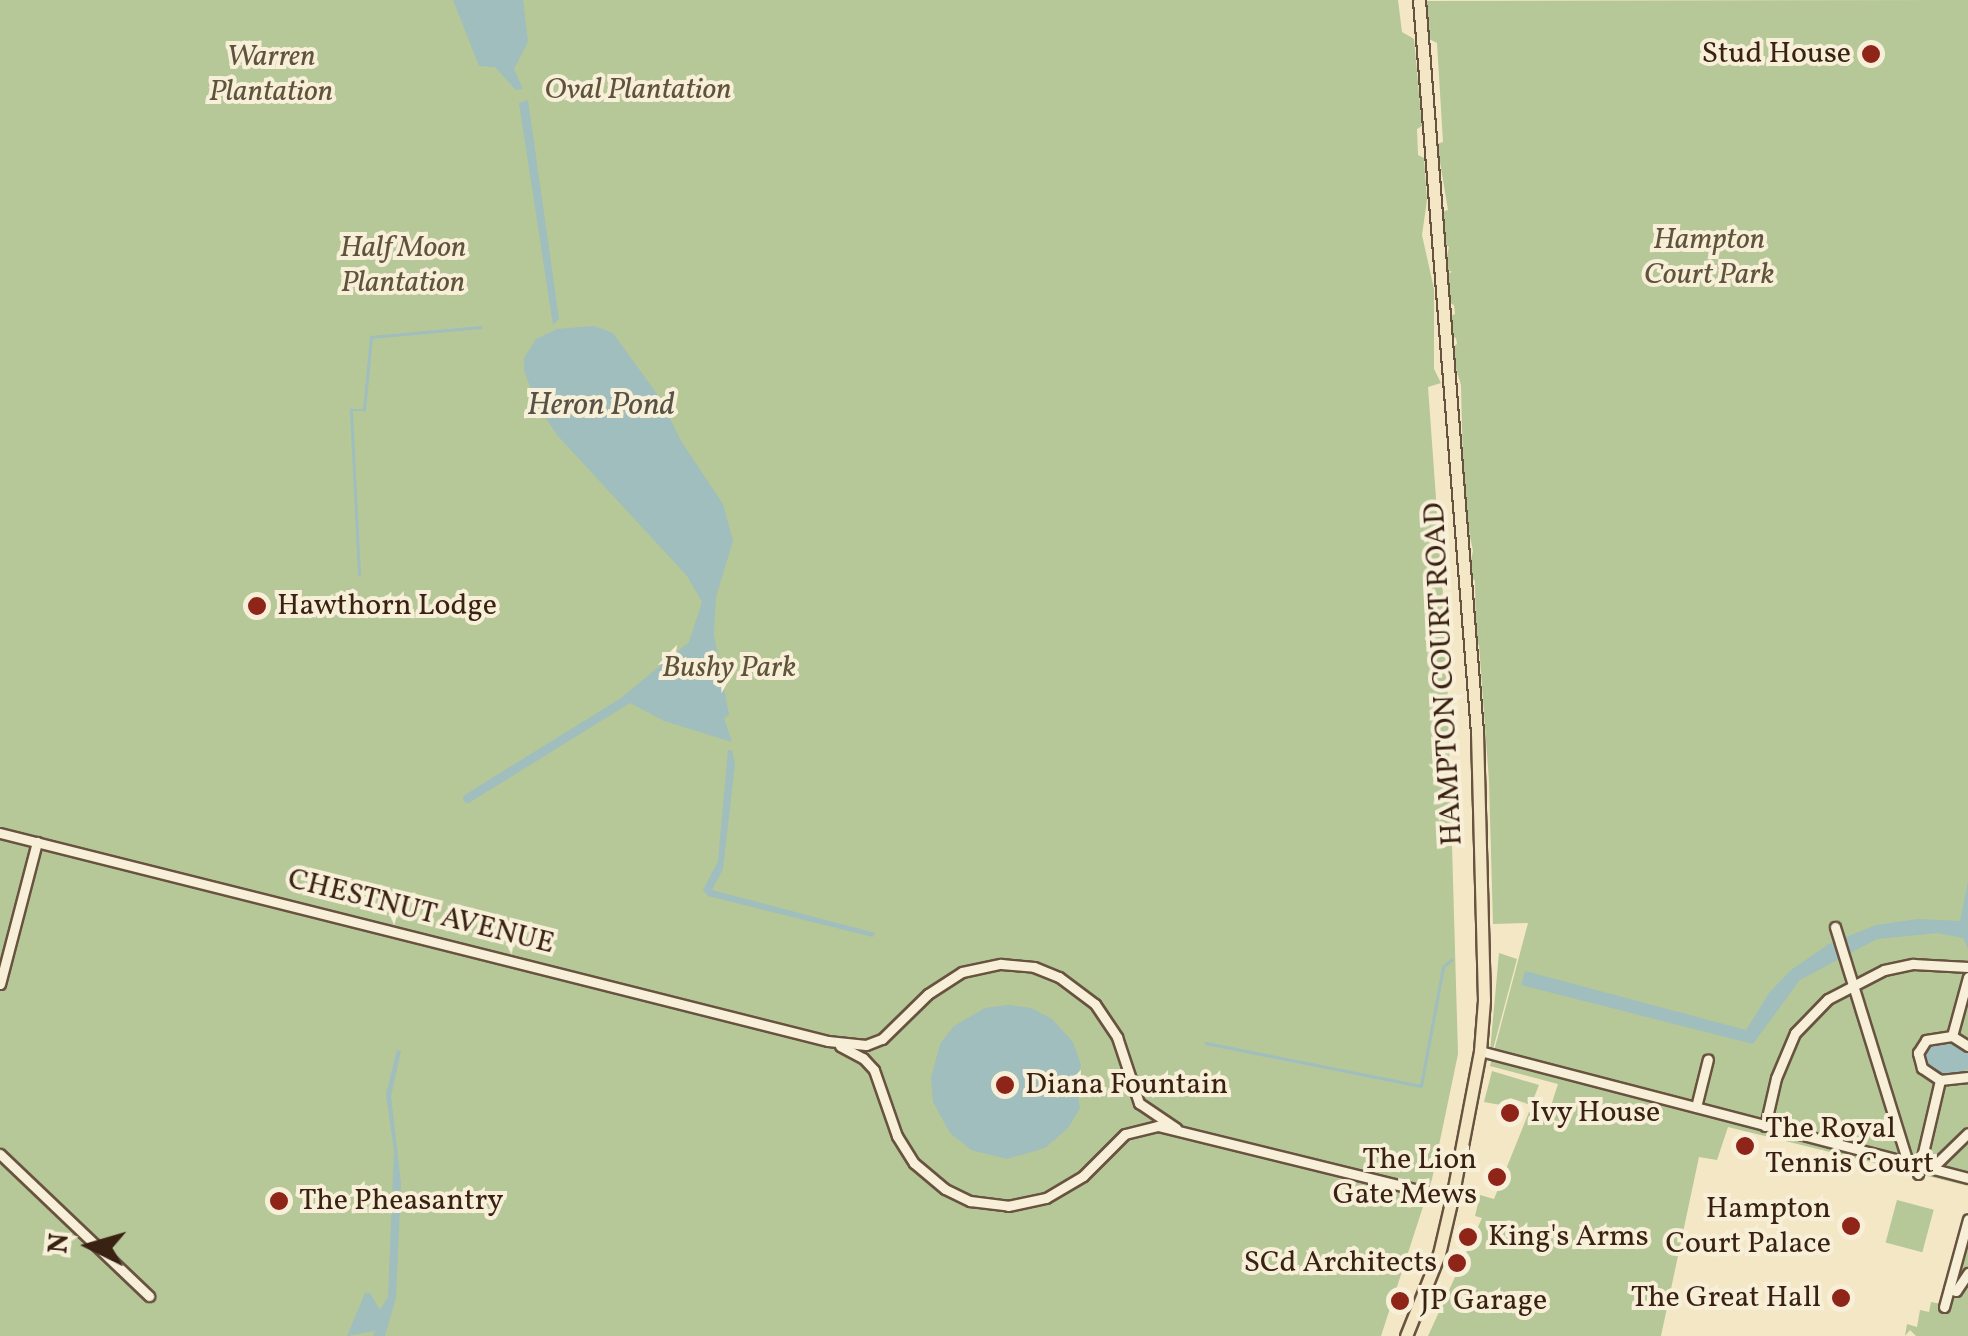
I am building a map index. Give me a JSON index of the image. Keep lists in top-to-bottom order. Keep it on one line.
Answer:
{"streets":{"main road":["HAMPTON COURT ROAD"],"street":["CHESTNUT AVENUE"]},"water":["Heron Pond"],"parks":["Warren Plantation","Oval Plantation","Hampton Court Park","Half Moon Plantation","Bushy Park"],"places":["Stud House","Hawthorn Lodge","Diana Fountain","Ivy House","The Royal Tennis Court","The Lion Gate Mews","The Pheasantry","Hampton Court Palace","King's Arms","SCd Architects","The Great Hall","JP Garage"],"north":"left"}
